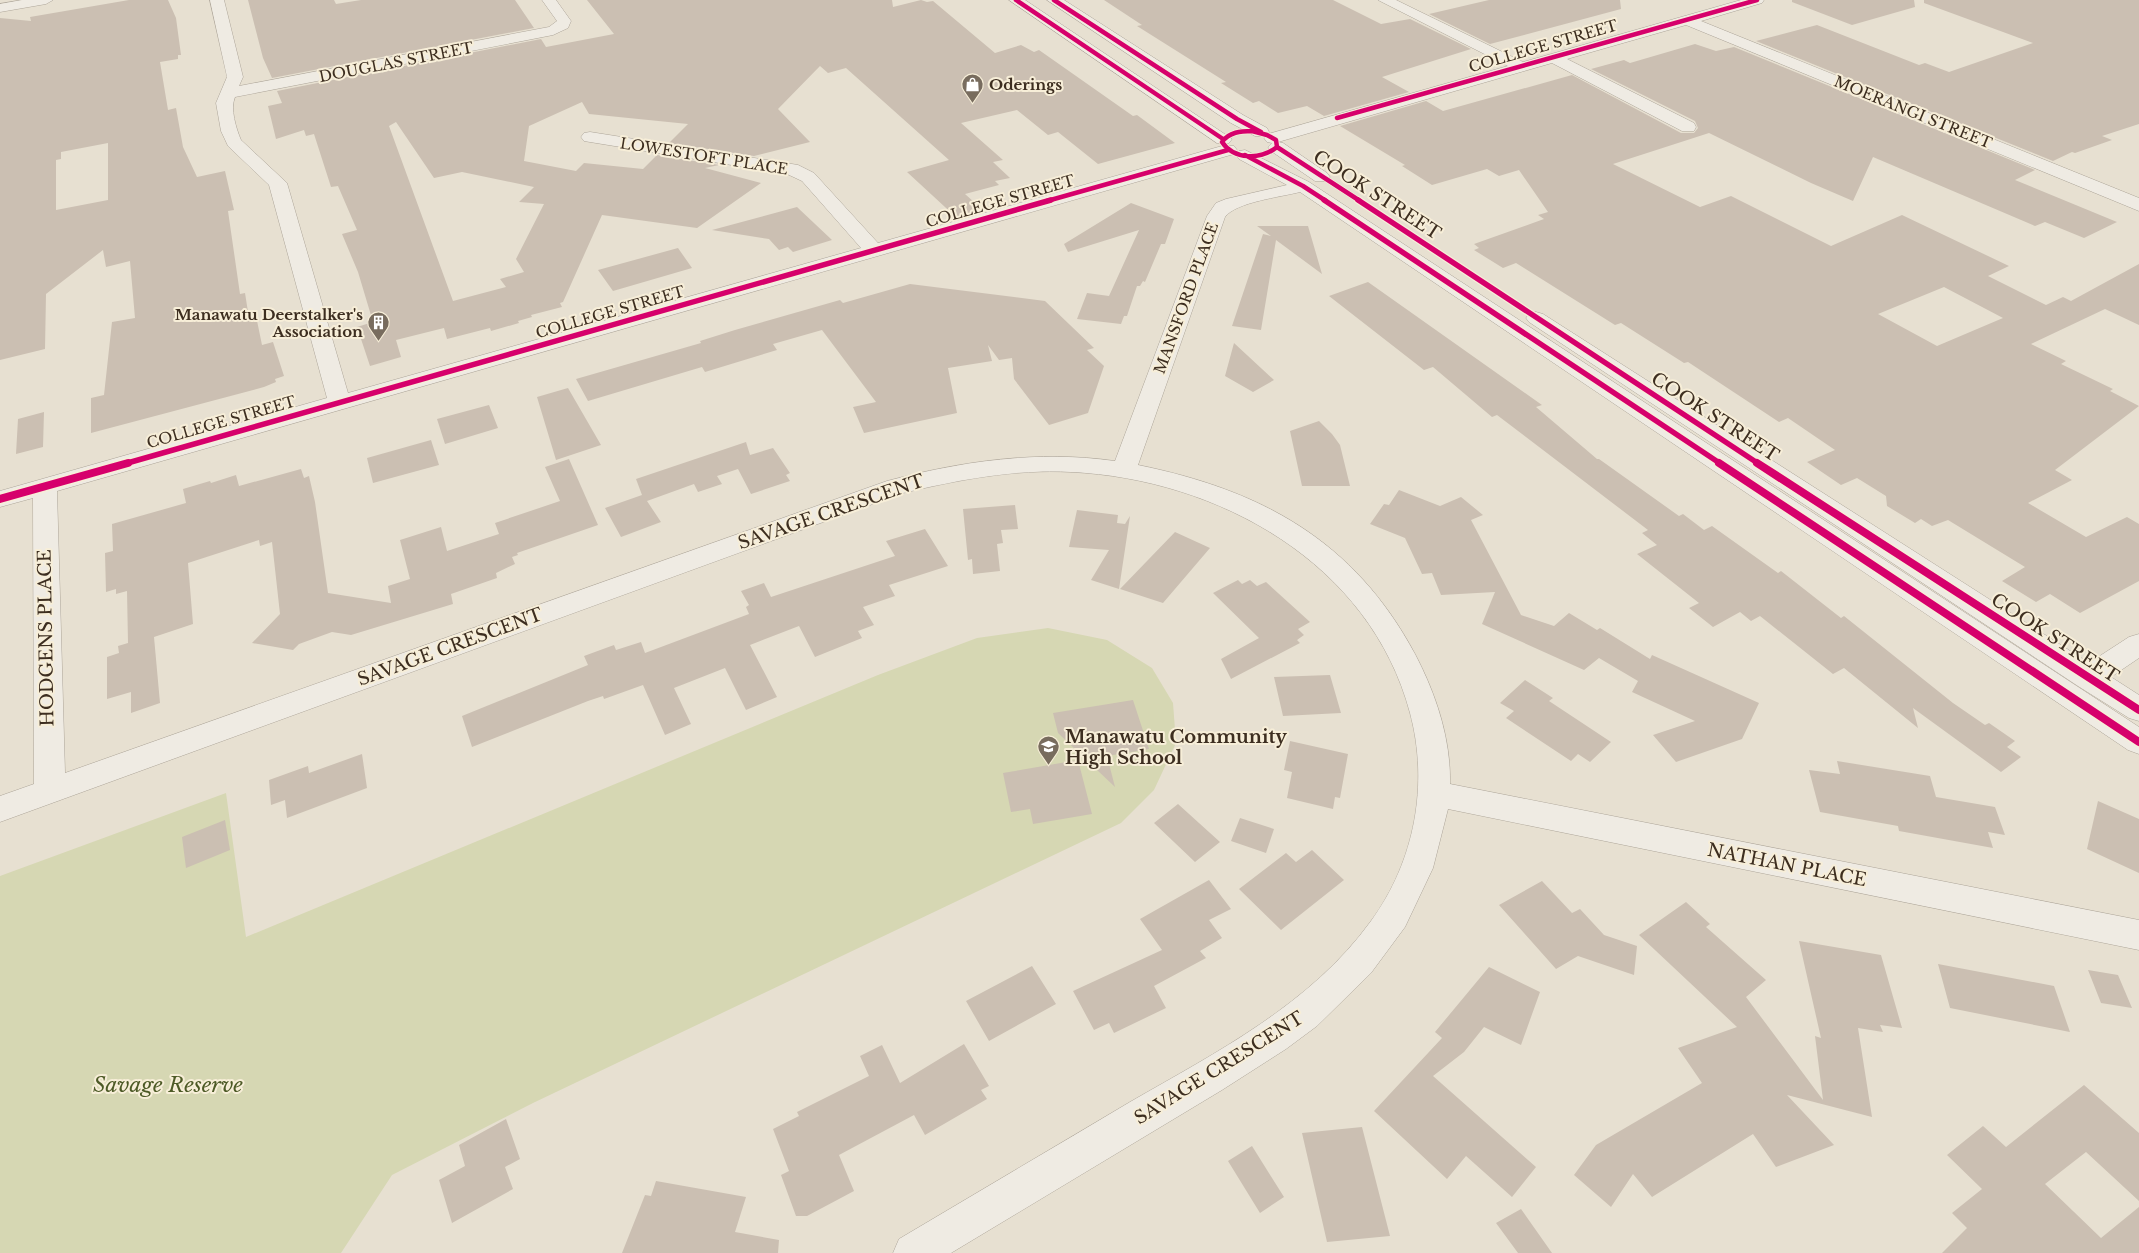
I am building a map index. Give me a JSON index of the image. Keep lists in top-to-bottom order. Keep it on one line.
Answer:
{"streets":{"street":["COLLEGE STREET","DOUGLAS STREET","MOERANGI STREET","LOWESTOFT PLACE","COOK STREET","MANSFORD PLACE","SAVAGE CRESCENT","HODGENS PLACE","NATHAN PLACE"]},"crossings":[["COLLEGE STREET","MOERANGI STREET"],["COLLEGE STREET","LOWESTOFT PLACE"],["COLLEGE STREET","COOK STREET"],["COLLEGE STREET","HODGENS PLACE"],["COOK STREET","MANSFORD PLACE"],["MANSFORD PLACE","SAVAGE CRESCENT"],["SAVAGE CRESCENT","HODGENS PLACE"],["SAVAGE CRESCENT","NATHAN PLACE"]],"parks":["Savage Reserve"],"places":{"shop":["Oderings"],"building":["Manawatu Deerstalker's Association"],"school or university":["Manawatu Community High School"]}}
